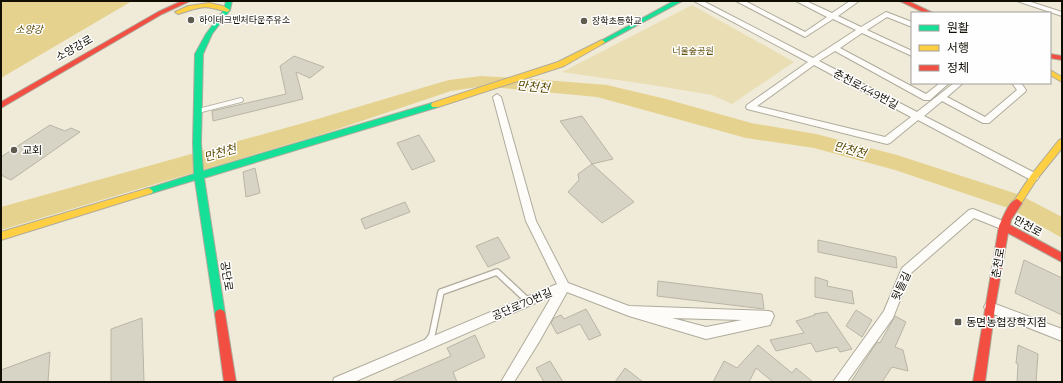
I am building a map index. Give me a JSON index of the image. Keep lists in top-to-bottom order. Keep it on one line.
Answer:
{"streets":{"street":["소양강로","춘천로449번길","만천로","춘천로","공단로","뒷들길","공단로70번길"]},"crossings":[["만천로","춘천로"],["만천로","뒷들길"],["춘천로","뒷들길"]],"water":["소양강","만천천"],"parks":["너울숲공원"],"places":{"other":["하이테크벤처타운주유소","장학초등학교","교회"],"transit":["동면농협장학지점"]},"legend":["원활","서행","정체"]}
